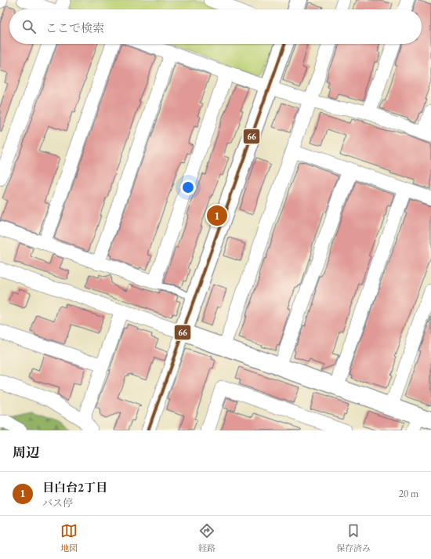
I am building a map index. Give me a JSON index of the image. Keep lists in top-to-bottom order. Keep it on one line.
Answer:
{"lines":["transit line 66"],"page":{"search":"ここで検索","pins":"1","heading":"周辺","list":[{"mark":"1","name":"目白台2丁目","note":"バス停","value":"20 m"}],"nav":["地図","経路","保存済み"]}}
